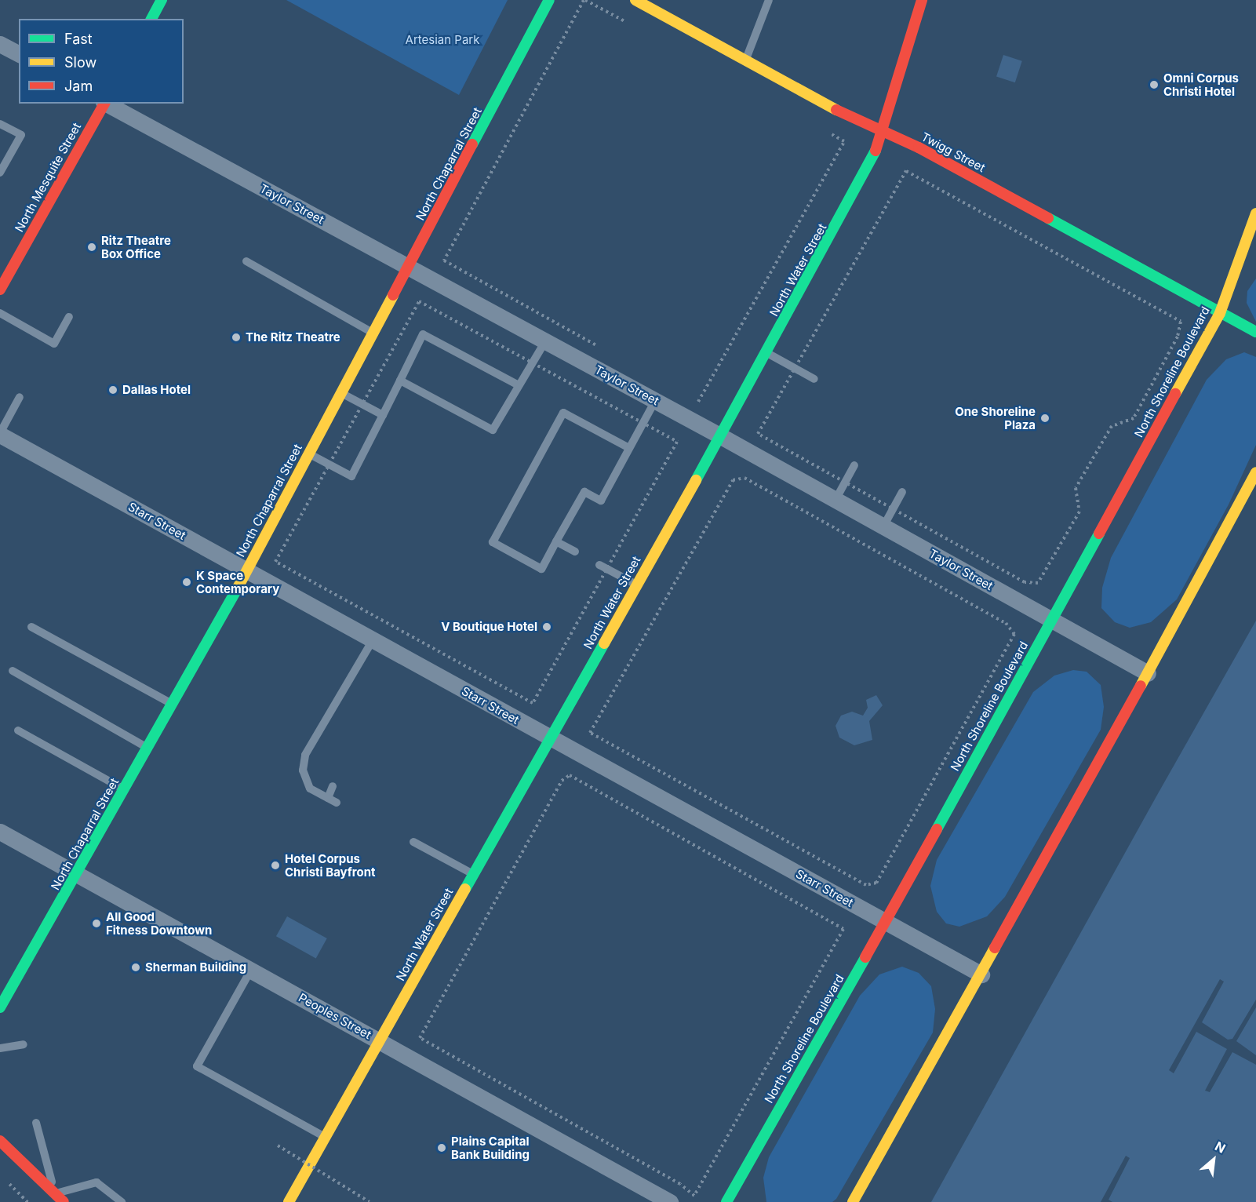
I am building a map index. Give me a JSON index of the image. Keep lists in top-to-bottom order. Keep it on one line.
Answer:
{"streets":{"main road":["Twigg Street","North Chaparral Street","North Mesquite Street","North Water Street","North Shoreline Boulevard"],"street":["Taylor Street","Starr Street","Peoples Street"]},"crossings":[["Twigg Street","North Water Street"],["Twigg Street","North Shoreline Boulevard"],["North Chaparral Street","Taylor Street"],["North Chaparral Street","Starr Street"],["North Chaparral Street","Peoples Street"],["Taylor Street","North Water Street"],["Taylor Street","North Shoreline Boulevard"],["North Water Street","Starr Street"],["North Water Street","Peoples Street"],["North Shoreline Boulevard","Starr Street"]],"parks":["Artesian Park"],"places":["Omni Corpus Christi Hotel","Ritz Theatre Box Office","The Ritz Theatre","Dallas Hotel","One Shoreline Plaza","K Space Contemporary","V Boutique Hotel","Hotel Corpus Christi Bayfront","All Good Fitness Downtown","Sherman Building","Plains Capital Bank Building"],"legend":["Fast","Slow","Jam"],"north":"top right"}
